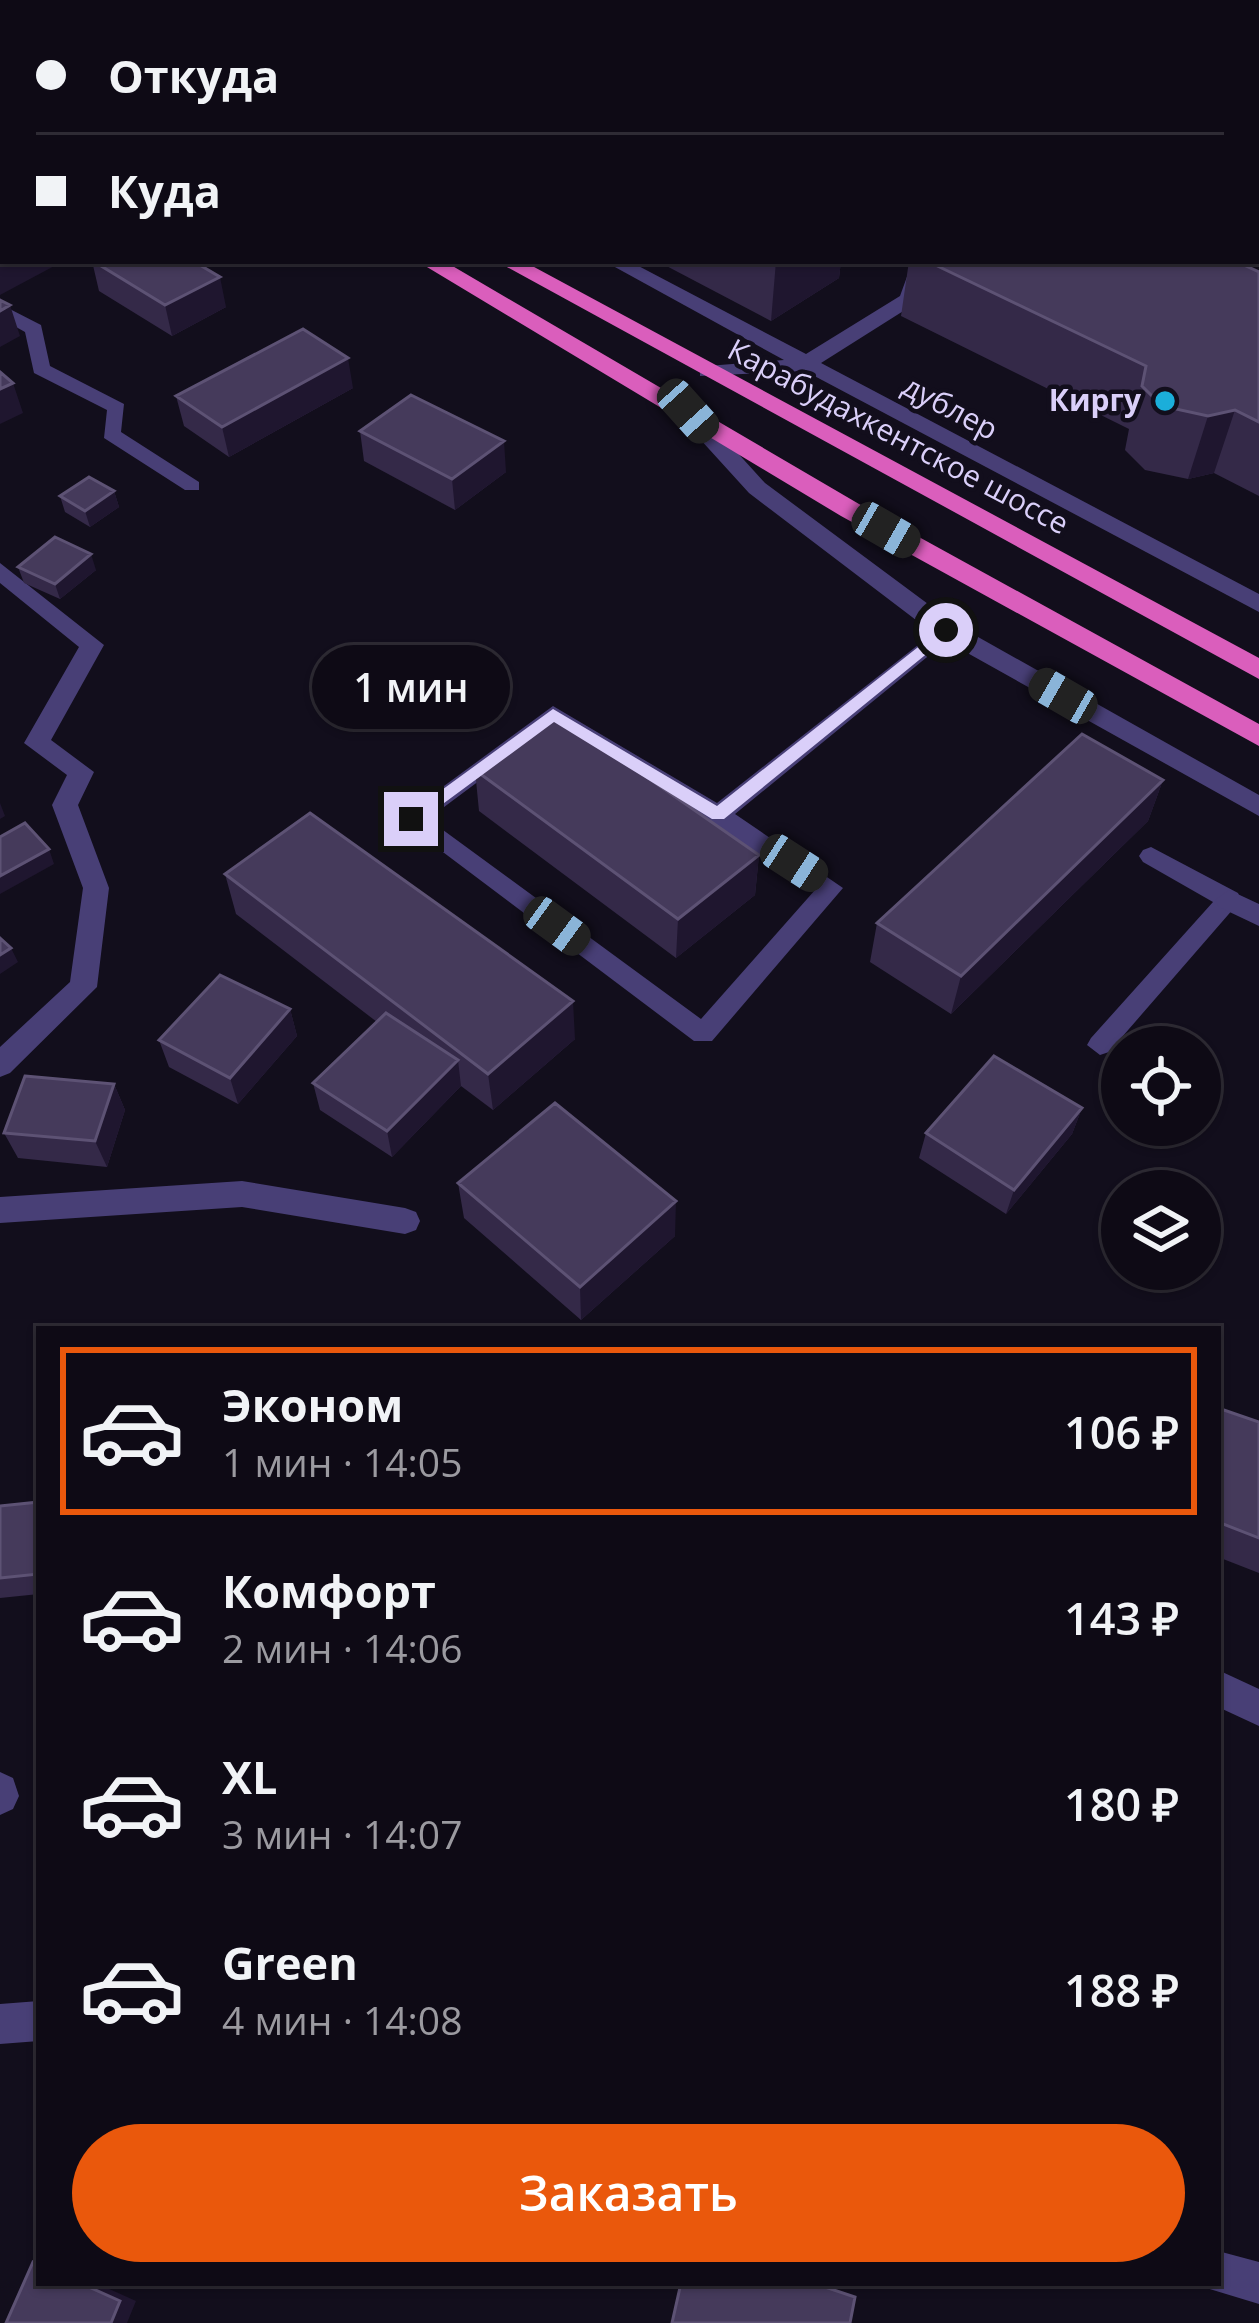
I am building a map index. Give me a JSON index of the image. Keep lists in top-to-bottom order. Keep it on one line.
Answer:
{"streets":{"highway":["Карабудахкентское шоссе"],"street":["дублер"]},"places":["Киргу"],"page":{"banner":["Откуда","Куда"],"bubble":"1 мин","list":[{"name":"Эконом","note":"1 мин · 14:05","value":"106 ₽"},{"name":"Комфорт","note":"2 мин · 14:06","value":"143 ₽"},{"name":"XL","note":"3 мин · 14:07","value":"180 ₽"},{"name":"Green","note":"4 мин · 14:08","value":"188 ₽"}],"buttons":"Заказать"}}
